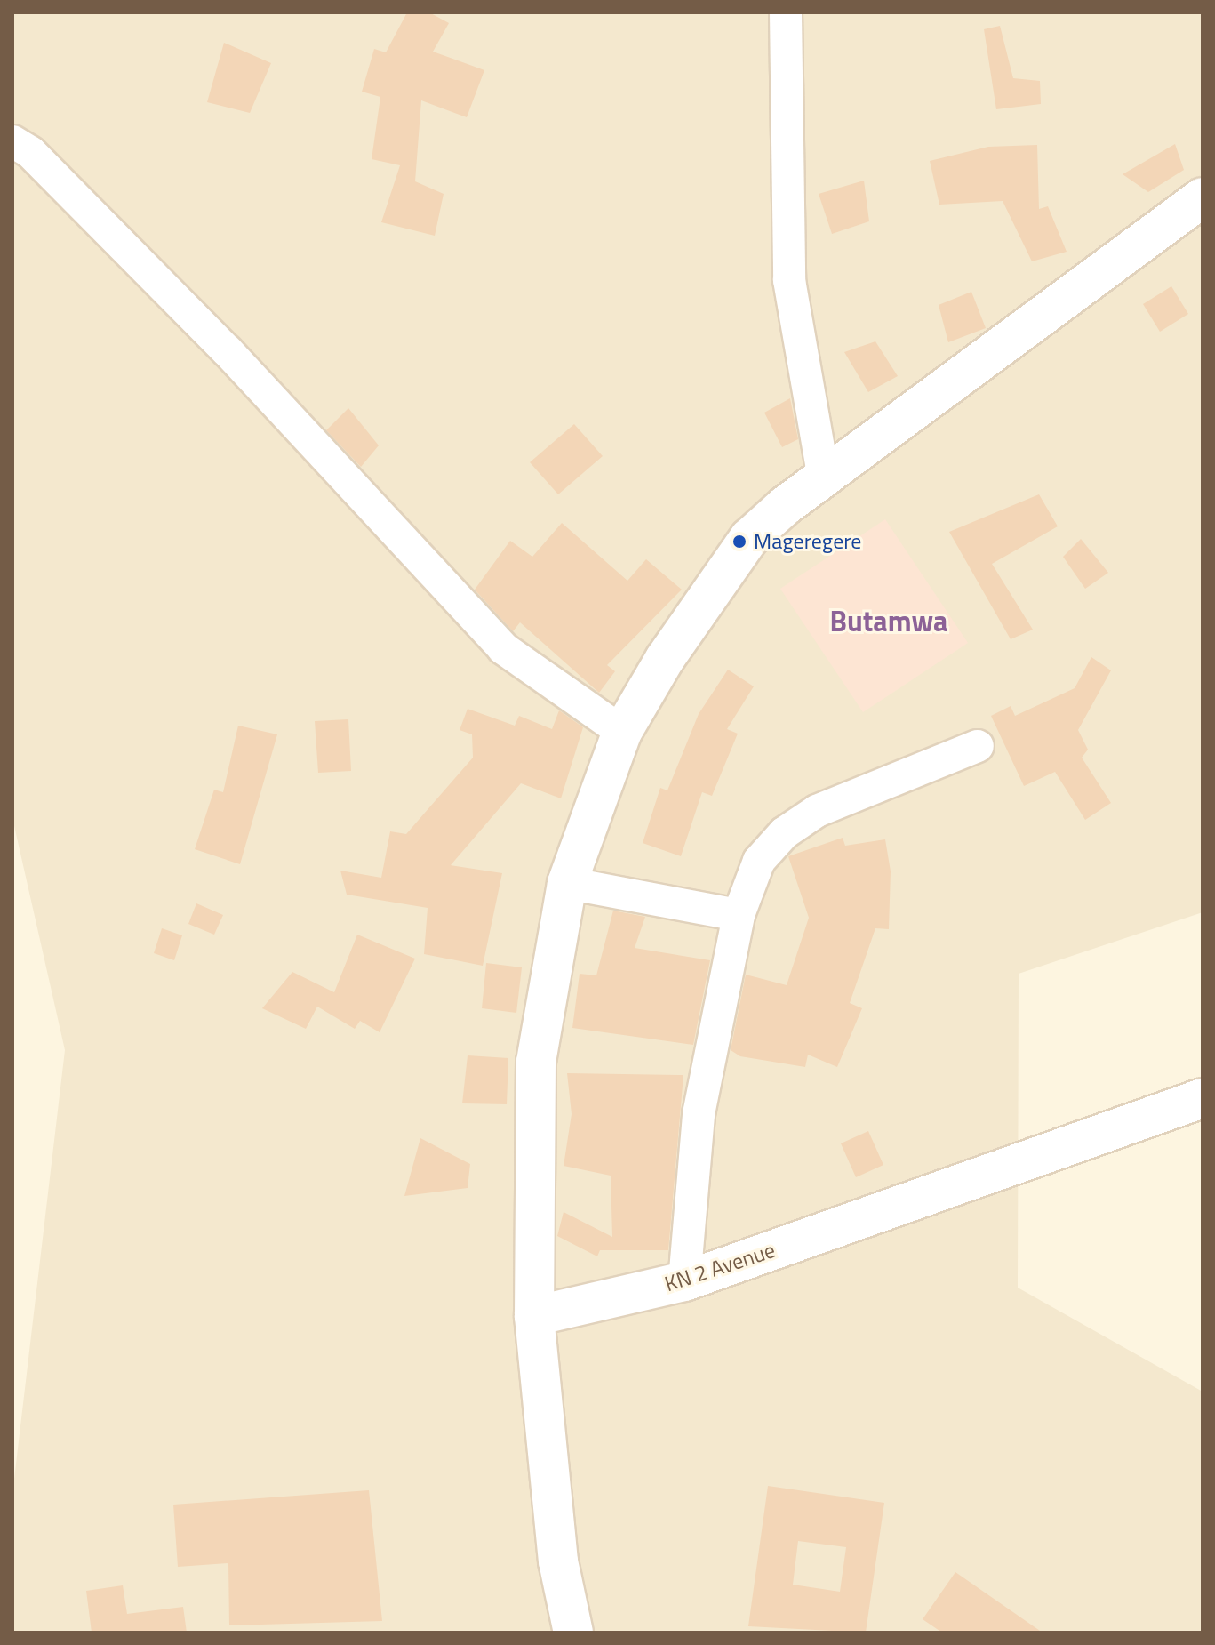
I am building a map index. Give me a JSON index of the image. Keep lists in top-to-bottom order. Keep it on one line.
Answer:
{"streets":{"street":["KN 2 Avenue"]},"districts":["Butamwa"],"places":["Mageregere"]}
